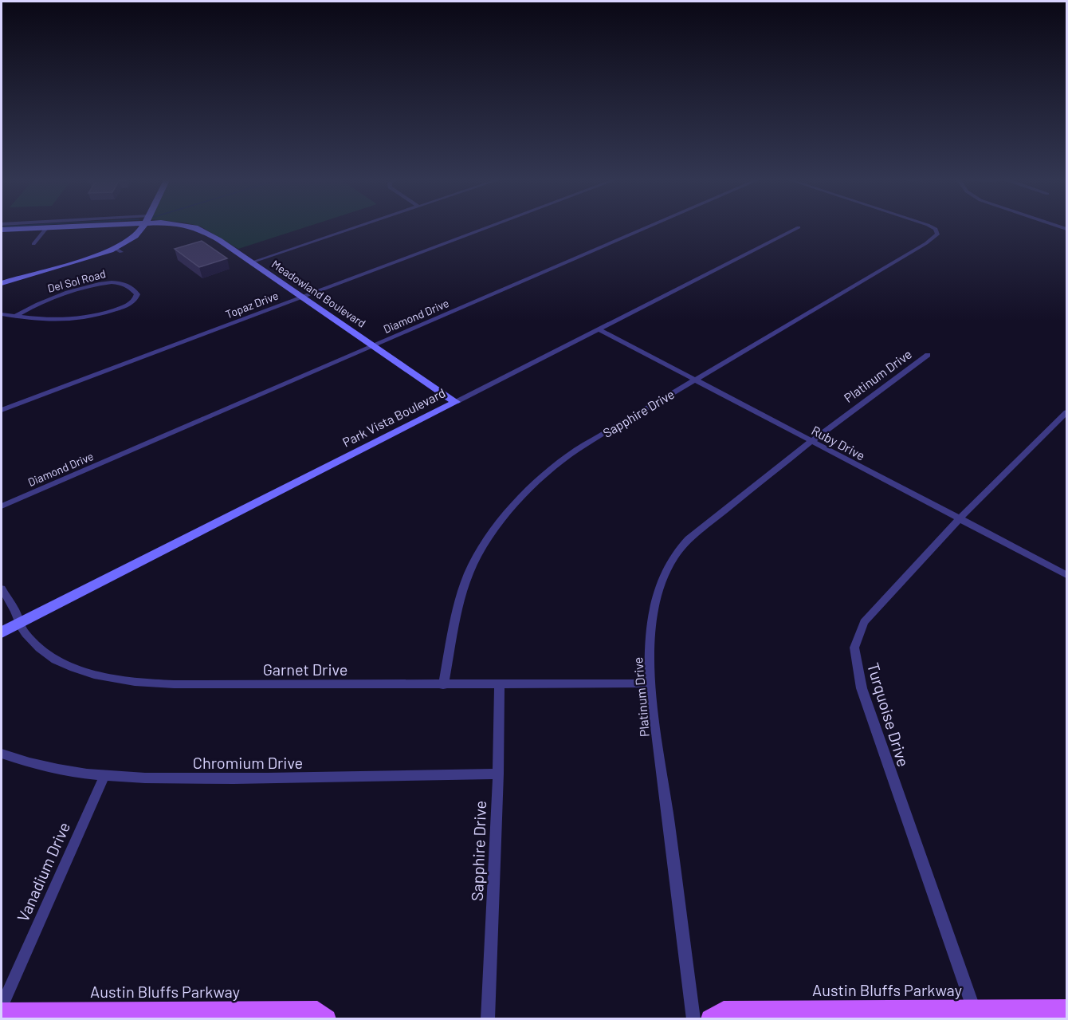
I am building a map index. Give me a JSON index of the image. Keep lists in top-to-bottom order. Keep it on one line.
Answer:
{"streets":{"main road":["Austin Bluffs Parkway"],"street":["Del Sol Road","Meadowland Boulevard","Topaz Drive","Diamond Drive","Platinum Drive","Sapphire Drive","Park Vista Boulevard","Ruby Drive","Garnet Drive","Turquoise Drive","Chromium Drive","Vanadium Drive"]},"crossings":[["Meadowland Boulevard","Topaz Drive"],["Meadowland Boulevard","Diamond Drive"],["Meadowland Boulevard","Park Vista Boulevard"],["Platinum Drive","Ruby Drive"],["Platinum Drive","Garnet Drive"],["Sapphire Drive","Ruby Drive"],["Sapphire Drive","Garnet Drive"],["Sapphire Drive","Chromium Drive"],["Park Vista Boulevard","Ruby Drive"],["Park Vista Boulevard","Garnet Drive"],["Ruby Drive","Turquoise Drive"],["Turquoise Drive","Austin Bluffs Parkway"],["Chromium Drive","Vanadium Drive"]]}
